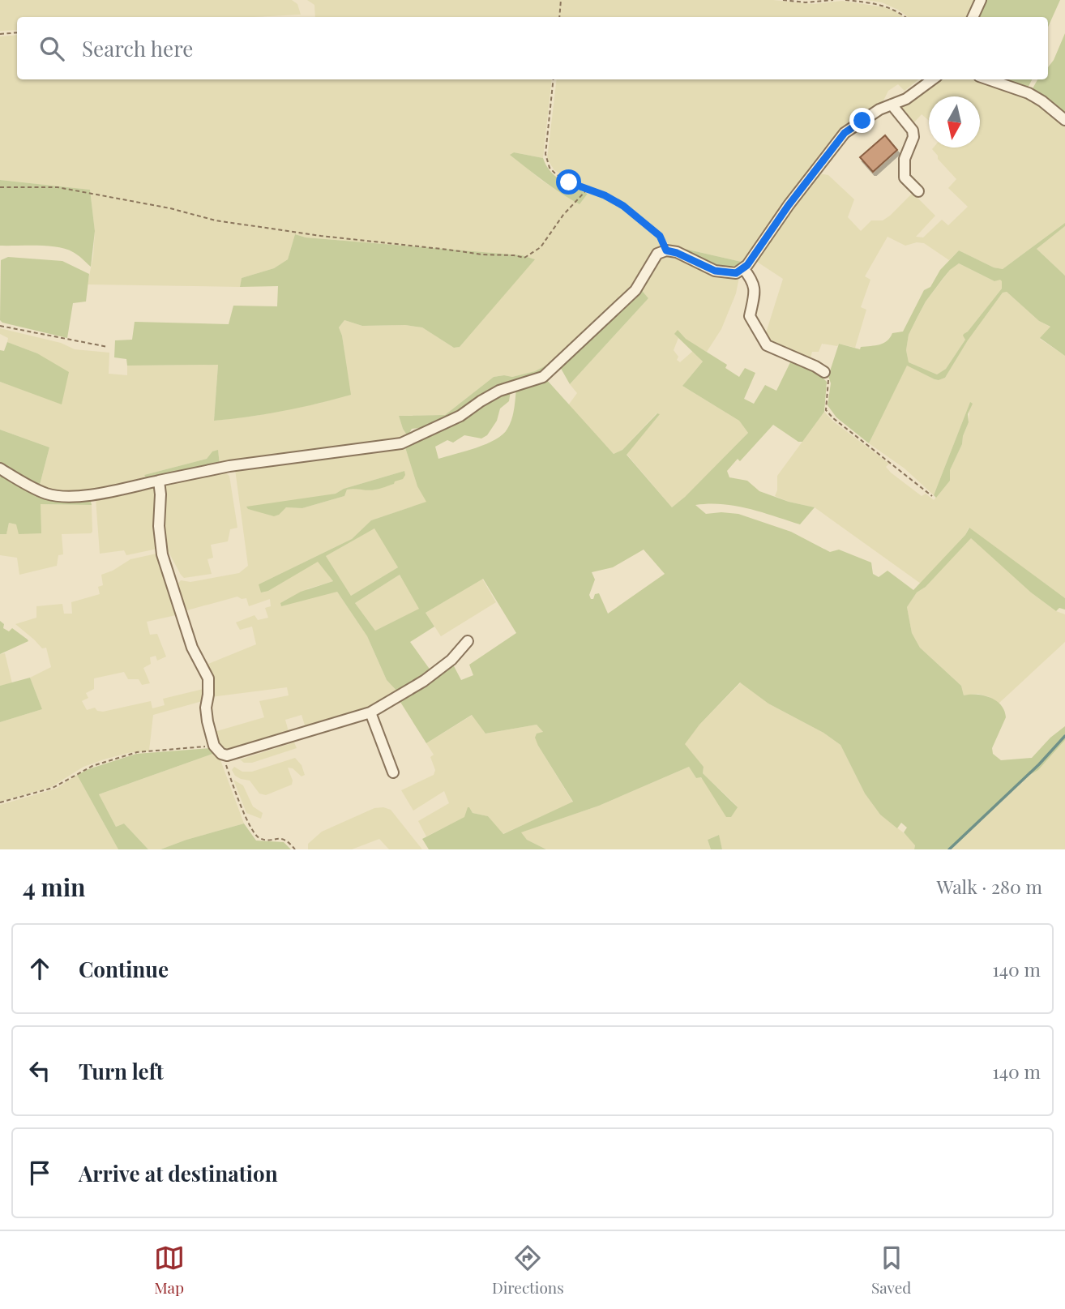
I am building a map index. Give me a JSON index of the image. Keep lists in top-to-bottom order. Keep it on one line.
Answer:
{"north":"bottom","page":{"search":"Search here","heading":["4 min","Walk · 280 m"],"list":[["Continue","140 m"],["Turn left","140 m"],"Arrive at destination"],"nav":["Map","Directions","Saved"]}}
